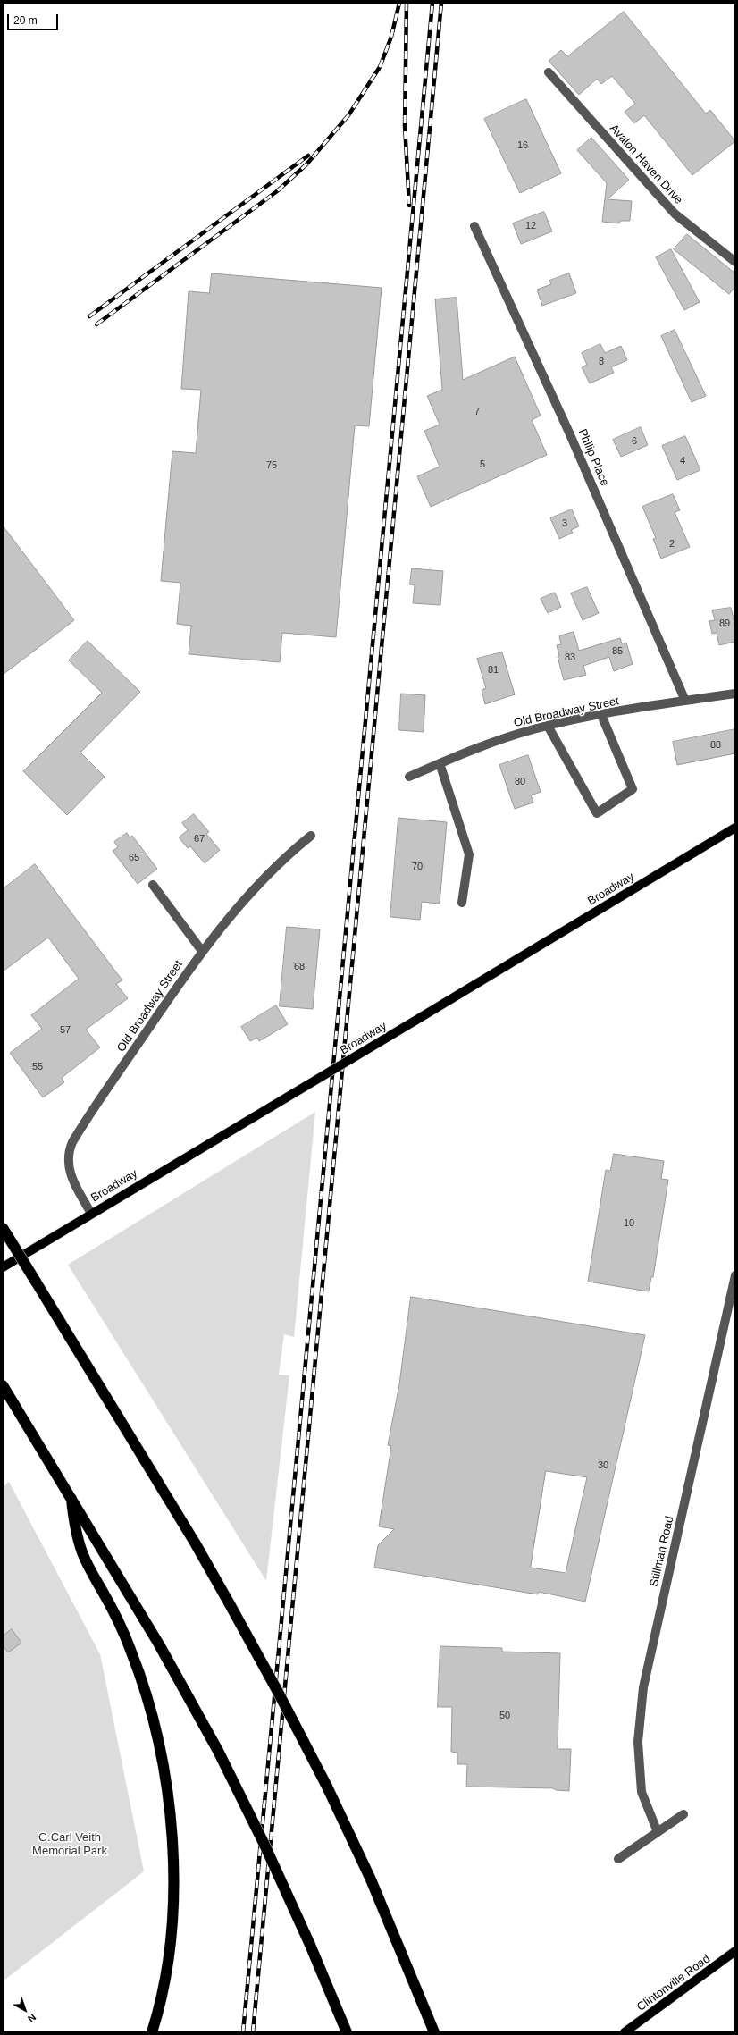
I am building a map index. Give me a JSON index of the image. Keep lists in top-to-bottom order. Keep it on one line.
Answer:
{"streets":{"main road":["Broadway","Clintonville Road"],"street":["Avalon Haven Drive","Philip Place","Old Broadway Street","Stillman Road"]},"crossings":[["Philip Place","Old Broadway Street"],["Old Broadway Street","Broadway"]],"parks":["G.Carl Veith Memorial Park"],"house_numbers":["16","12","8","7","6","4","5","75","3","2","89","85","83","81","88","80","67","65","70","68","57","55","10","30","50"],"scale_bar":"20 m","north":"bottom right"}
